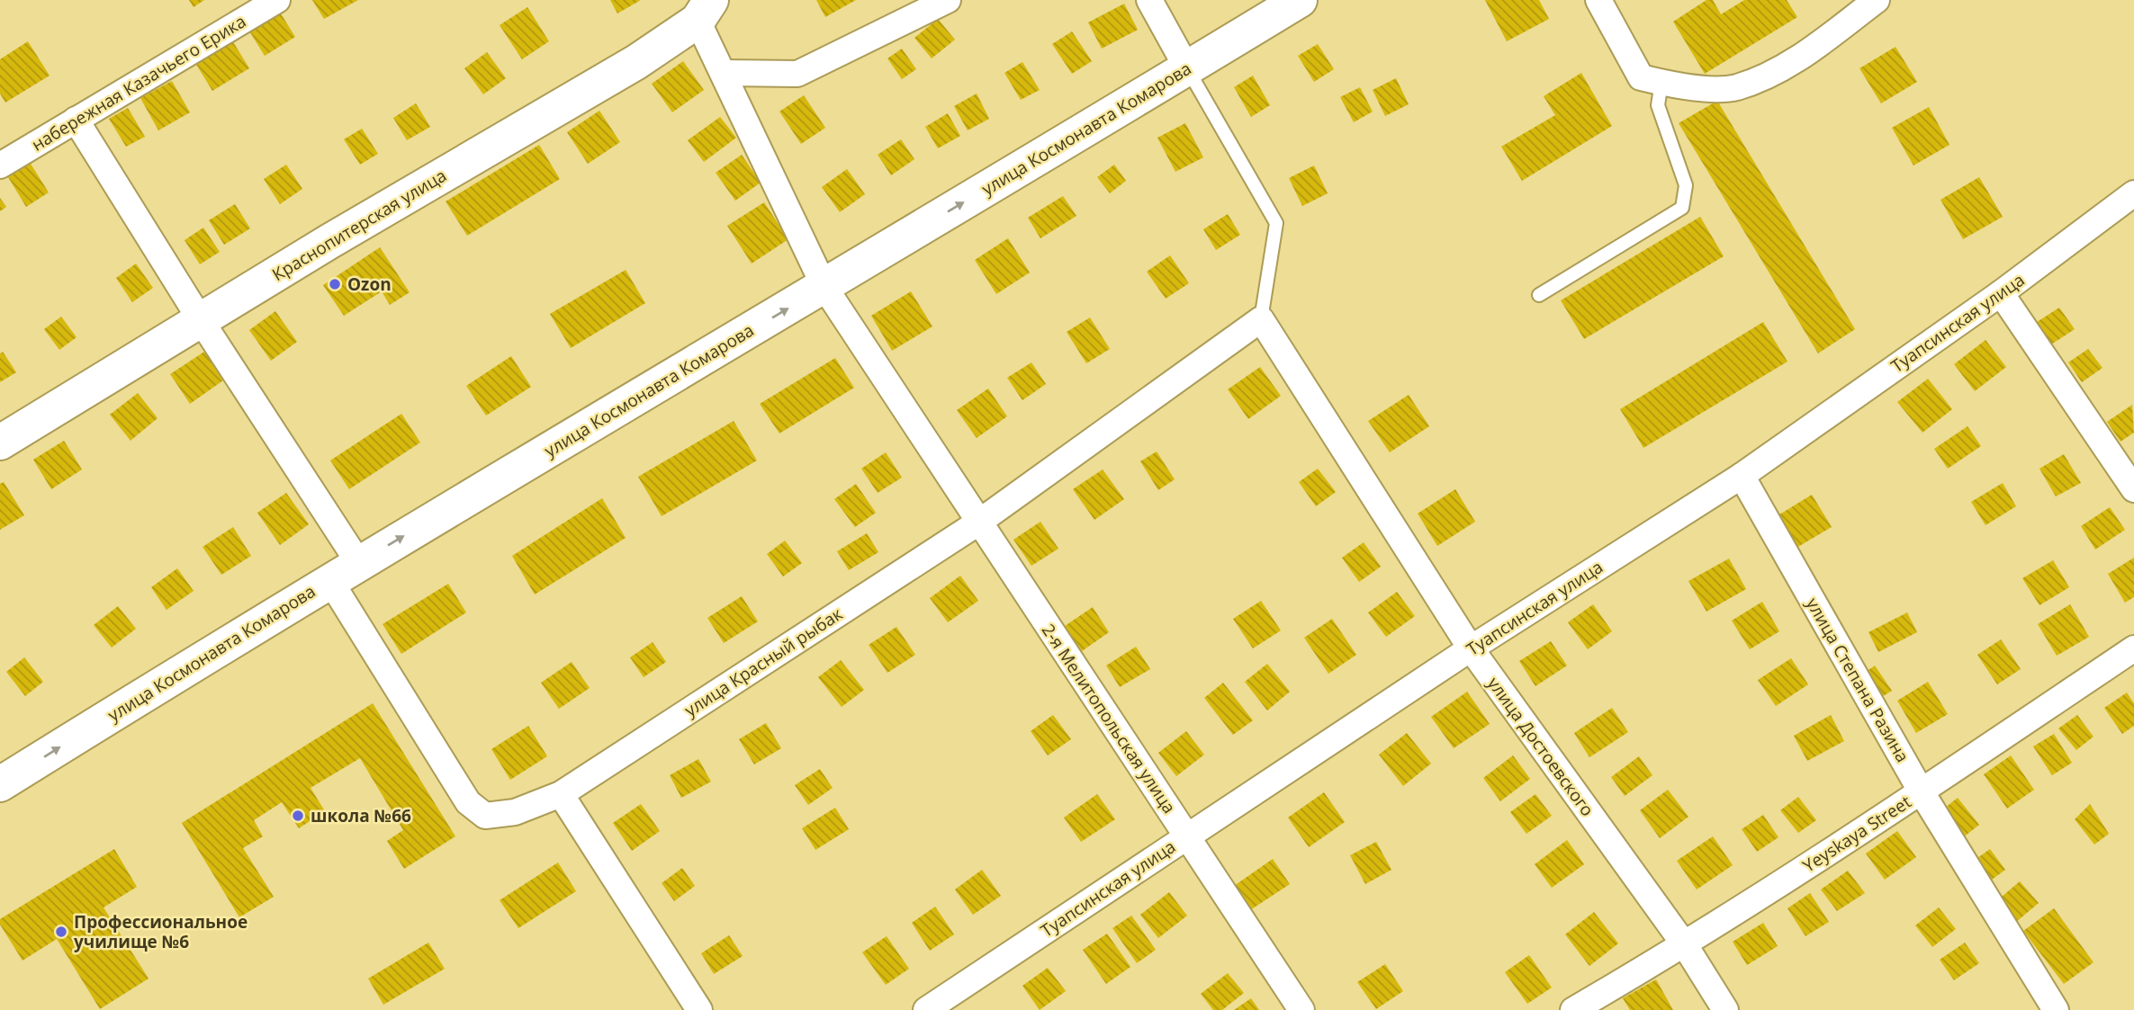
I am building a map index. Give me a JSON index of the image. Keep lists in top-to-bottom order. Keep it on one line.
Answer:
{"streets":{"main road":["улица Космонавта Комарова","Краснопитерская улица"],"street":["набережная Казачьего Ерика","Туапсинская улица","улица Красный рыбак","улица Степана Разина","2-я Мелитопольская улица","улица Достоевского","Yeyskaya Street"]},"crossings":[["улица Космонавта Комарова","улица Красный рыбак"],["улица Космонавта Комарова","2-я Мелитопольская улица"],["Краснопитерская улица","2-я Мелитопольская улица"],["Туапсинская улица","улица Степана Разина"],["Туапсинская улица","2-я Мелитопольская улица"],["Туапсинская улица","улица Достоевского"],["улица Красный рыбак","2-я Мелитопольская улица"],["улица Красный рыбак","улица Достоевского"],["улица Степана Разина","Yeyskaya Street"],["улица Достоевского","Yeyskaya Street"]],"one_way":["улица Космонавта Комарова"],"places":["Ozon","школа №66","Профессиональное училище №6"]}
